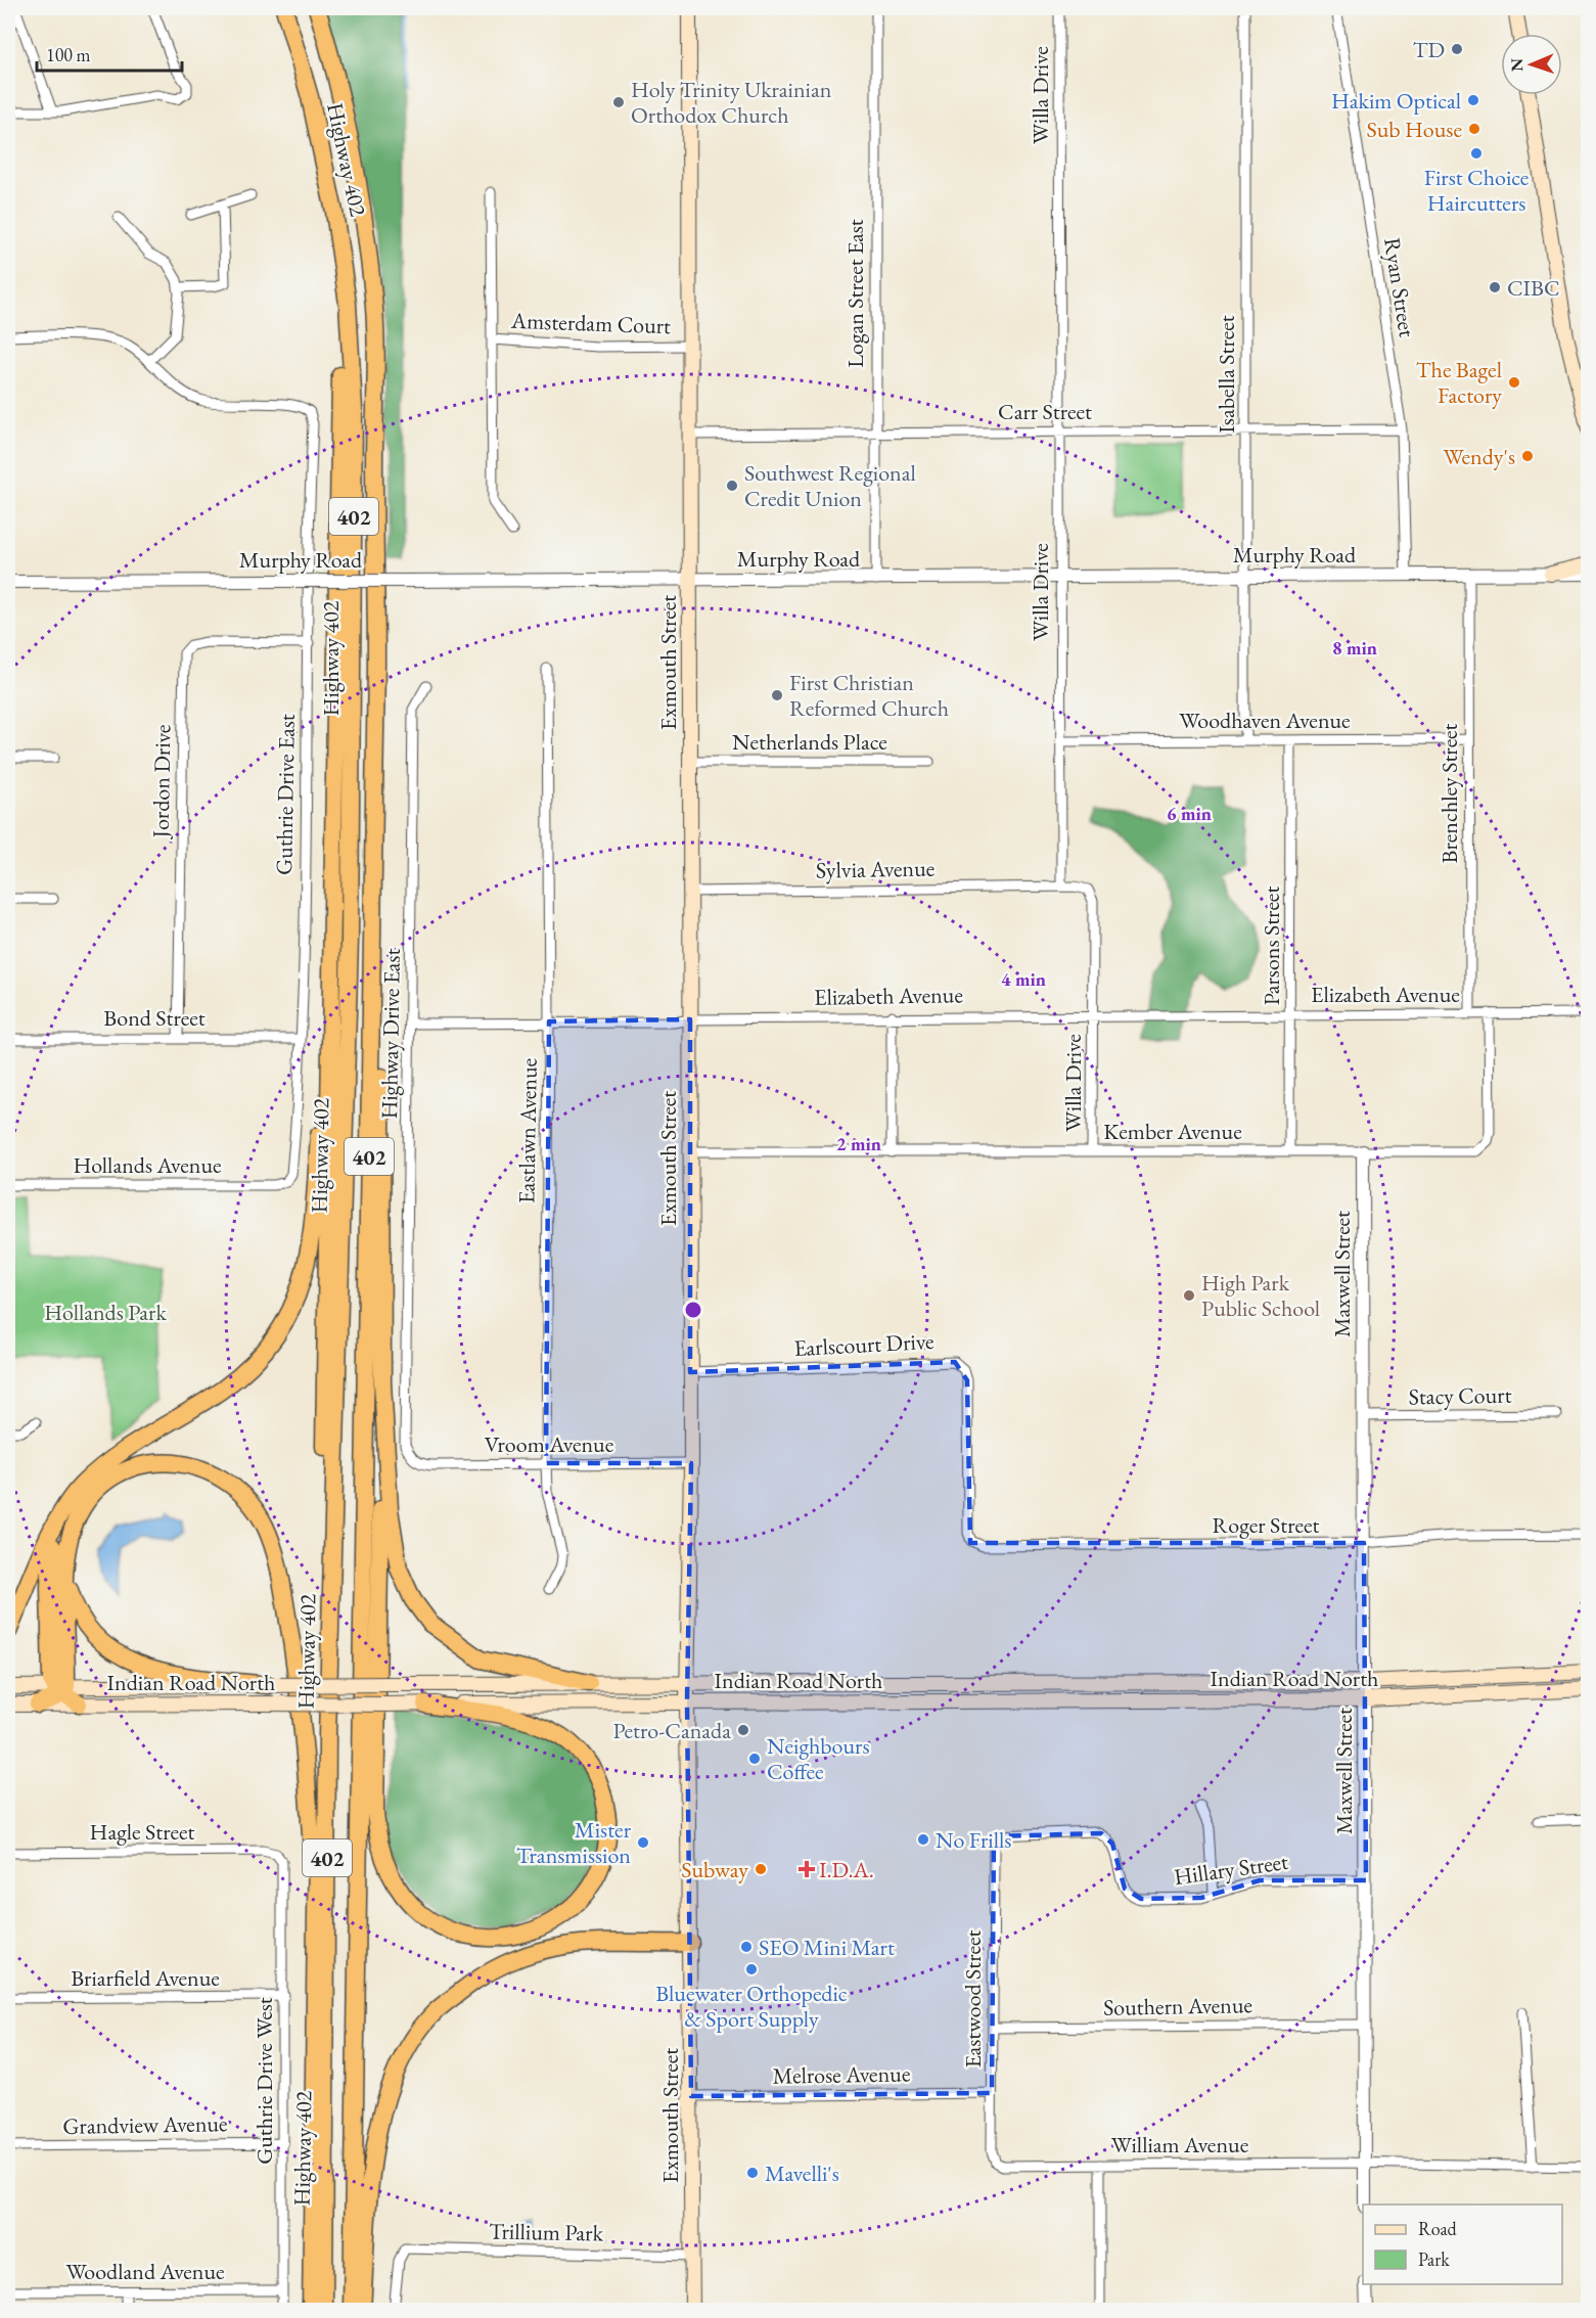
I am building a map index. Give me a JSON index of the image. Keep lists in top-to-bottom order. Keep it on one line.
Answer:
{"streets":{"highway":["Highway 402","402"],"main road":["Exmouth Street","Indian Road North"],"street":["Willa Drive","Ryan Street","Logan Street East","Amsterdam Court","Isabella Street","Carr Street","Murphy Road","Woodhaven Avenue","Netherlands Place","Jordon Drive","Brenchley Street","Guthrie Drive East","Sylvia Avenue","Parsons Street","Elizabeth Avenue","Bond Street","Highway Drive East","Eastlawn Avenue","Kember Avenue","Hollands Avenue","Maxwell Street","Earlscourt Drive","Stacy Court","Vroom Avenue","Roger Street","Hagle Street","Hillary Street","Briarfield Avenue","Eastwood Street","Southern Avenue","Melrose Avenue","Guthrie Drive West","Grandview Avenue","William Avenue","Trillium Park","Woodland Avenue"]},"crossings":[["Willa Drive","Carr Street"],["Willa Drive","Murphy Road"],["Willa Drive","Woodhaven Avenue"],["Willa Drive","Sylvia Avenue"],["Willa Drive","Elizabeth Avenue"],["Willa Drive","Kember Avenue"],["Ryan Street","Carr Street"],["Ryan Street","Murphy Road"],["Logan Street East","Carr Street"],["Logan Street East","Murphy Road"],["Amsterdam Court","Exmouth Street"],["Isabella Street","Carr Street"],["Isabella Street","Murphy Road"],["Isabella Street","Woodhaven Avenue"],["Carr Street","Exmouth Street"],["Murphy Road","Exmouth Street"],["Murphy Road","Brenchley Street"],["Exmouth Street","Netherlands Place"],["Exmouth Street","Sylvia Avenue"],["Exmouth Street","Elizabeth Avenue"],["Exmouth Street","Kember Avenue"],["Exmouth Street","Earlscourt Drive"],["Exmouth Street","Vroom Avenue"],["Exmouth Street","Indian Road North"],["Exmouth Street","Melrose Avenue"],["Exmouth Street","Trillium Park"],["Woodhaven Avenue","Brenchley Street"],["Woodhaven Avenue","Parsons Street"],["Jordon Drive","Guthrie Drive East"],["Jordon Drive","Bond Street"],["Brenchley Street","Elizabeth Avenue"],["Guthrie Drive East","Bond Street"],["Guthrie Drive East","Hollands Avenue"],["Parsons Street","Elizabeth Avenue"],["Parsons Street","Kember Avenue"],["Elizabeth Avenue","Highway Drive East"],["Elizabeth Avenue","Eastlawn Avenue"],["Elizabeth Avenue","Kember Avenue"],["Highway Drive East","Vroom Avenue"],["Eastlawn Avenue","Vroom Avenue"],["Kember Avenue","Maxwell Street"],["Maxwell Street","Stacy Court"],["Maxwell Street","Roger Street"],["Maxwell Street","Indian Road North"],["Maxwell Street","Hillary Street"],["Maxwell Street","Southern Avenue"],["Maxwell Street","William Avenue"],["Earlscourt Drive","Roger Street"],["Hagle Street","Guthrie Drive West"],["Hillary Street","Eastwood Street"],["Briarfield Avenue","Guthrie Drive West"],["Eastwood Street","Southern Avenue"],["Eastwood Street","Melrose Avenue"],["Eastwood Street","William Avenue"],["Guthrie Drive West","Grandview Avenue"],["Guthrie Drive West","Woodland Avenue"]],"parks":["Hollands Park"],"places":{"other":["TD","Hakim Optical","Holy Trinity Ukrainian Orthodox Church","Sub House","First Choice Haircutters","CIBC","The Bagel Factory","Wendy's","Southwest Regional Credit Union","First Christian Reformed Church","High Park Public School","Petro-Canada","Neighbours Coffee","No Frills","Mister Transmission","Subway","SEO Mini Mart","Bluewater Orthopedic & Sport Supply","Mavelli's"],"health":["I.D.A."]},"legend":["Road","Park"],"scale_bar":"100 m","north":"left","rings":["8 min","6 min","4 min","2 min"]}
